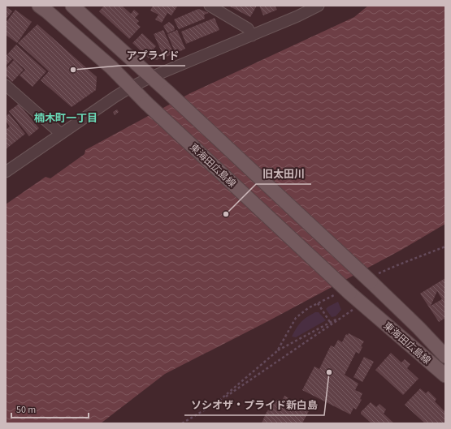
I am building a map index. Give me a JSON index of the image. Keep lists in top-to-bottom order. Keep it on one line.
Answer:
{"streets":{"main road":["東海田広島線"]},"districts":["楠木町一丁目"],"places":["アプライド","旧太田川","ソシオザ・プライド新白島"],"scale_bar":"50 m"}
